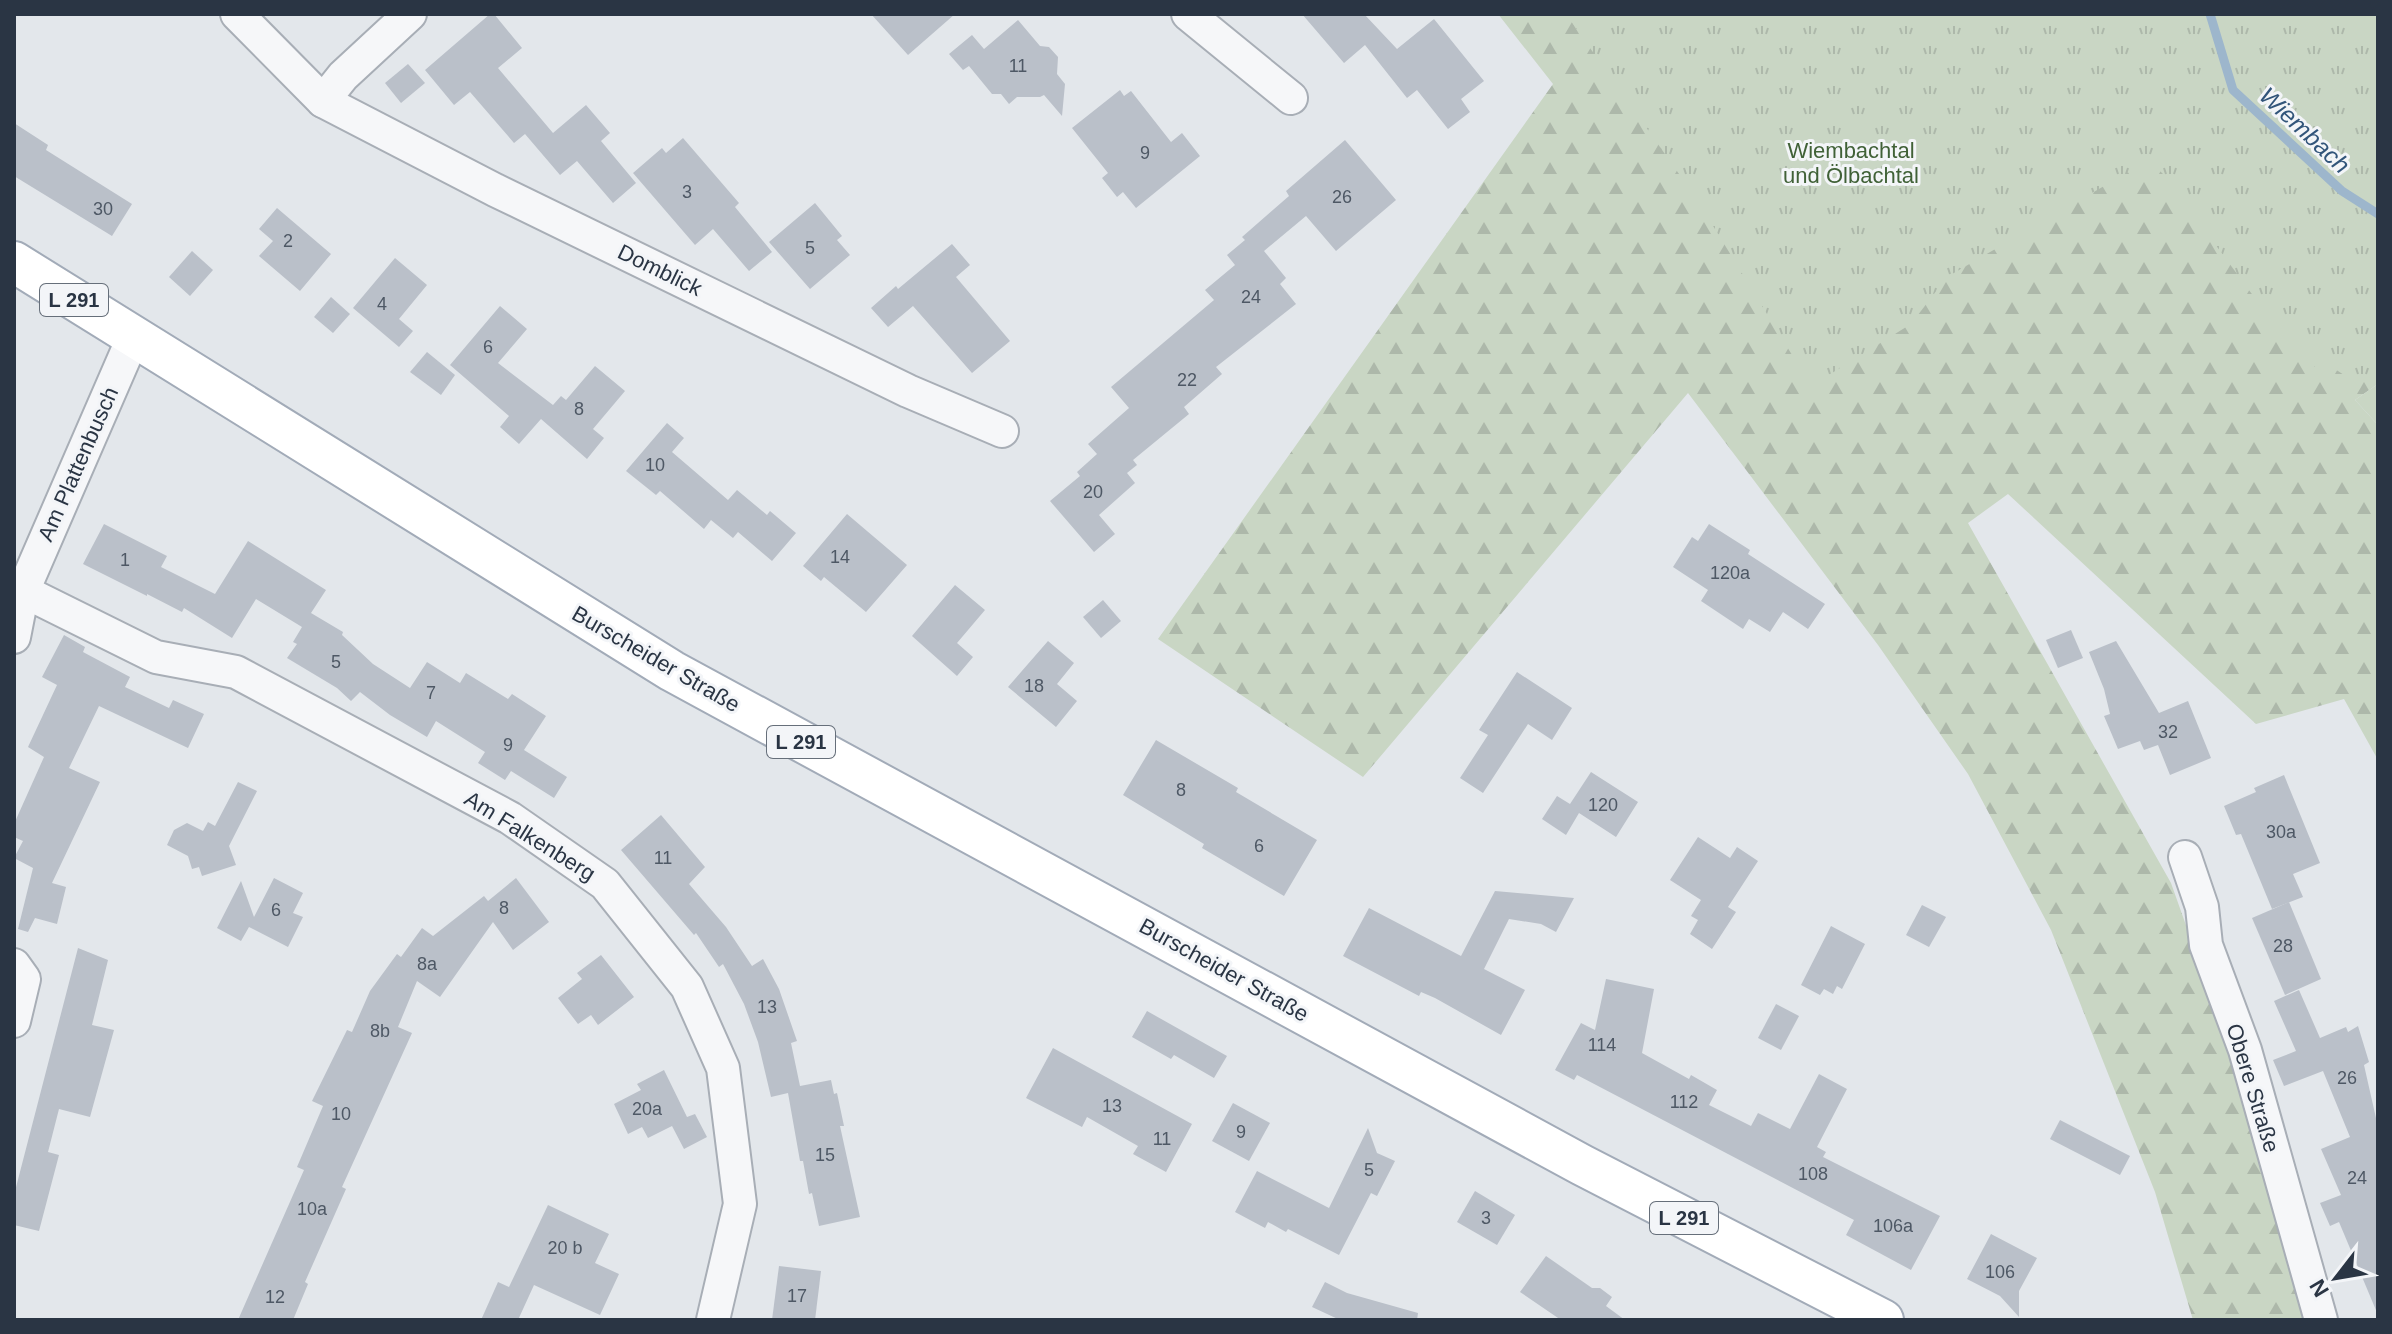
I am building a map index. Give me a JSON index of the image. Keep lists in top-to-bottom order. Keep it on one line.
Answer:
{"streets":{"main road":["L 291","Burscheider Straße"],"street":["Domblick","Am Plattenbusch","Am Falkenberg","Obere Straße"]},"crossings":[["Am Plattenbusch","Burscheider Straße"],["Am Plattenbusch","Am Falkenberg"]],"water":["Wiembach"],"parks":["Wiembachtal und Ölbachtal"],"house_numbers":["11","9","3","26","30","2","5","24","4","6","22","8","10","20","14","1","120a","5","18","7","32","9","8","120","30a","6","11","8","6","28","8a","13","8b","114","26","112","13","20a","10","9","11","15","5","108","24","10a","3","106a","20 b","106","17","12"],"north":"bottom left"}
